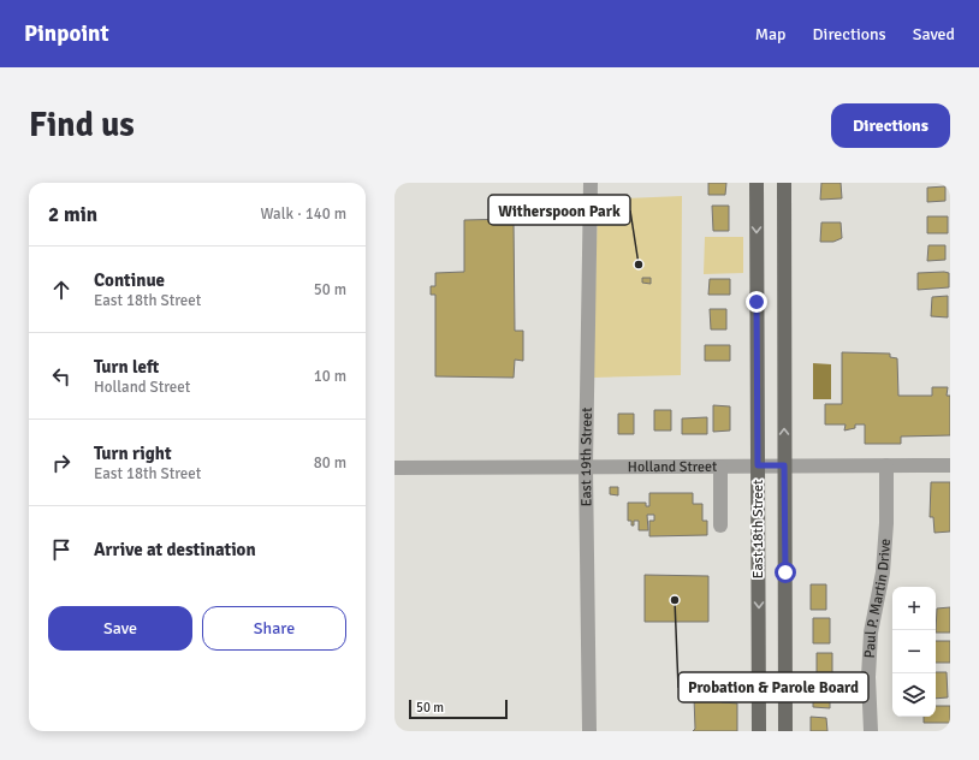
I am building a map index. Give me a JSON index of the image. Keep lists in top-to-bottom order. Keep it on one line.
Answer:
{"streets":{"main road":["East 18th Street"],"street":["East 19th Street","Holland Street","Paul P. Martin Drive"]},"crossings":[["East 19th Street","Holland Street"],["Holland Street","East 18th Street"],["Holland Street","Paul P. Martin Drive"]],"places":["Witherspoon Park","Probation & Parole Board"],"scale_bar":"50 m","page":{"header":"Pinpoint","nav":["Map","Directions","Saved"],"buttons":["Directions",["Save","Share"]],"title":"Find us","heading":["2 min","Walk · 140 m"],"list":[["Continue","East 18th Street","50 m"],["Turn left","Holland Street","10 m"],["Turn right","East 18th Street","80 m"],"Arrive at destination"],"map_buttons":["+","−"],"scale":"50 m"}}
